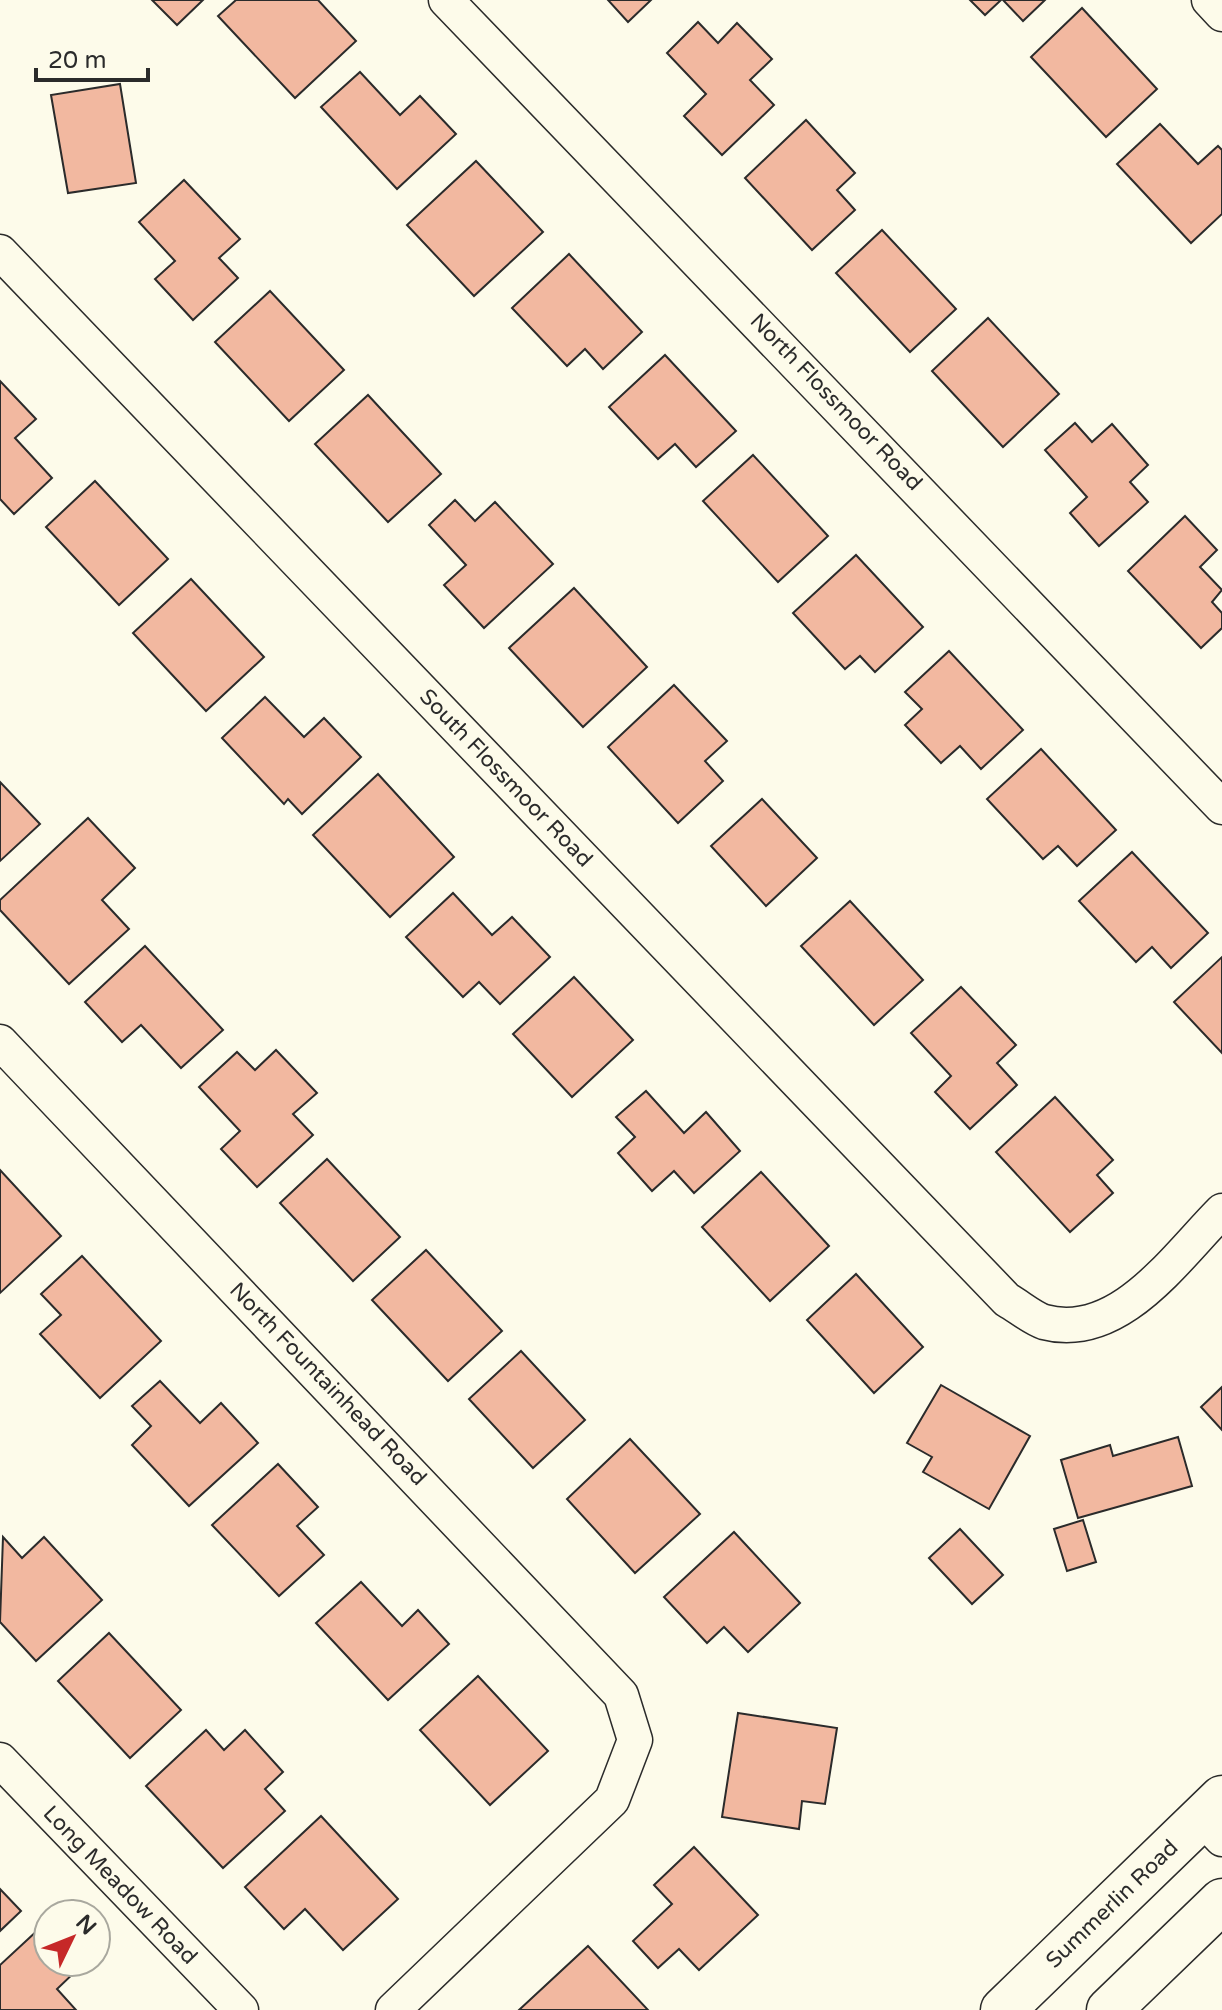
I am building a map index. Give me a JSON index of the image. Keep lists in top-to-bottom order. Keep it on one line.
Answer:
{"streets":{"main road":["Summerlin Road"],"street":["North Flossmoor Road","South Flossmoor Road","North Fountainhead Road","Long Meadow Road"]},"scale_bar":"20 m","north":"top right"}
